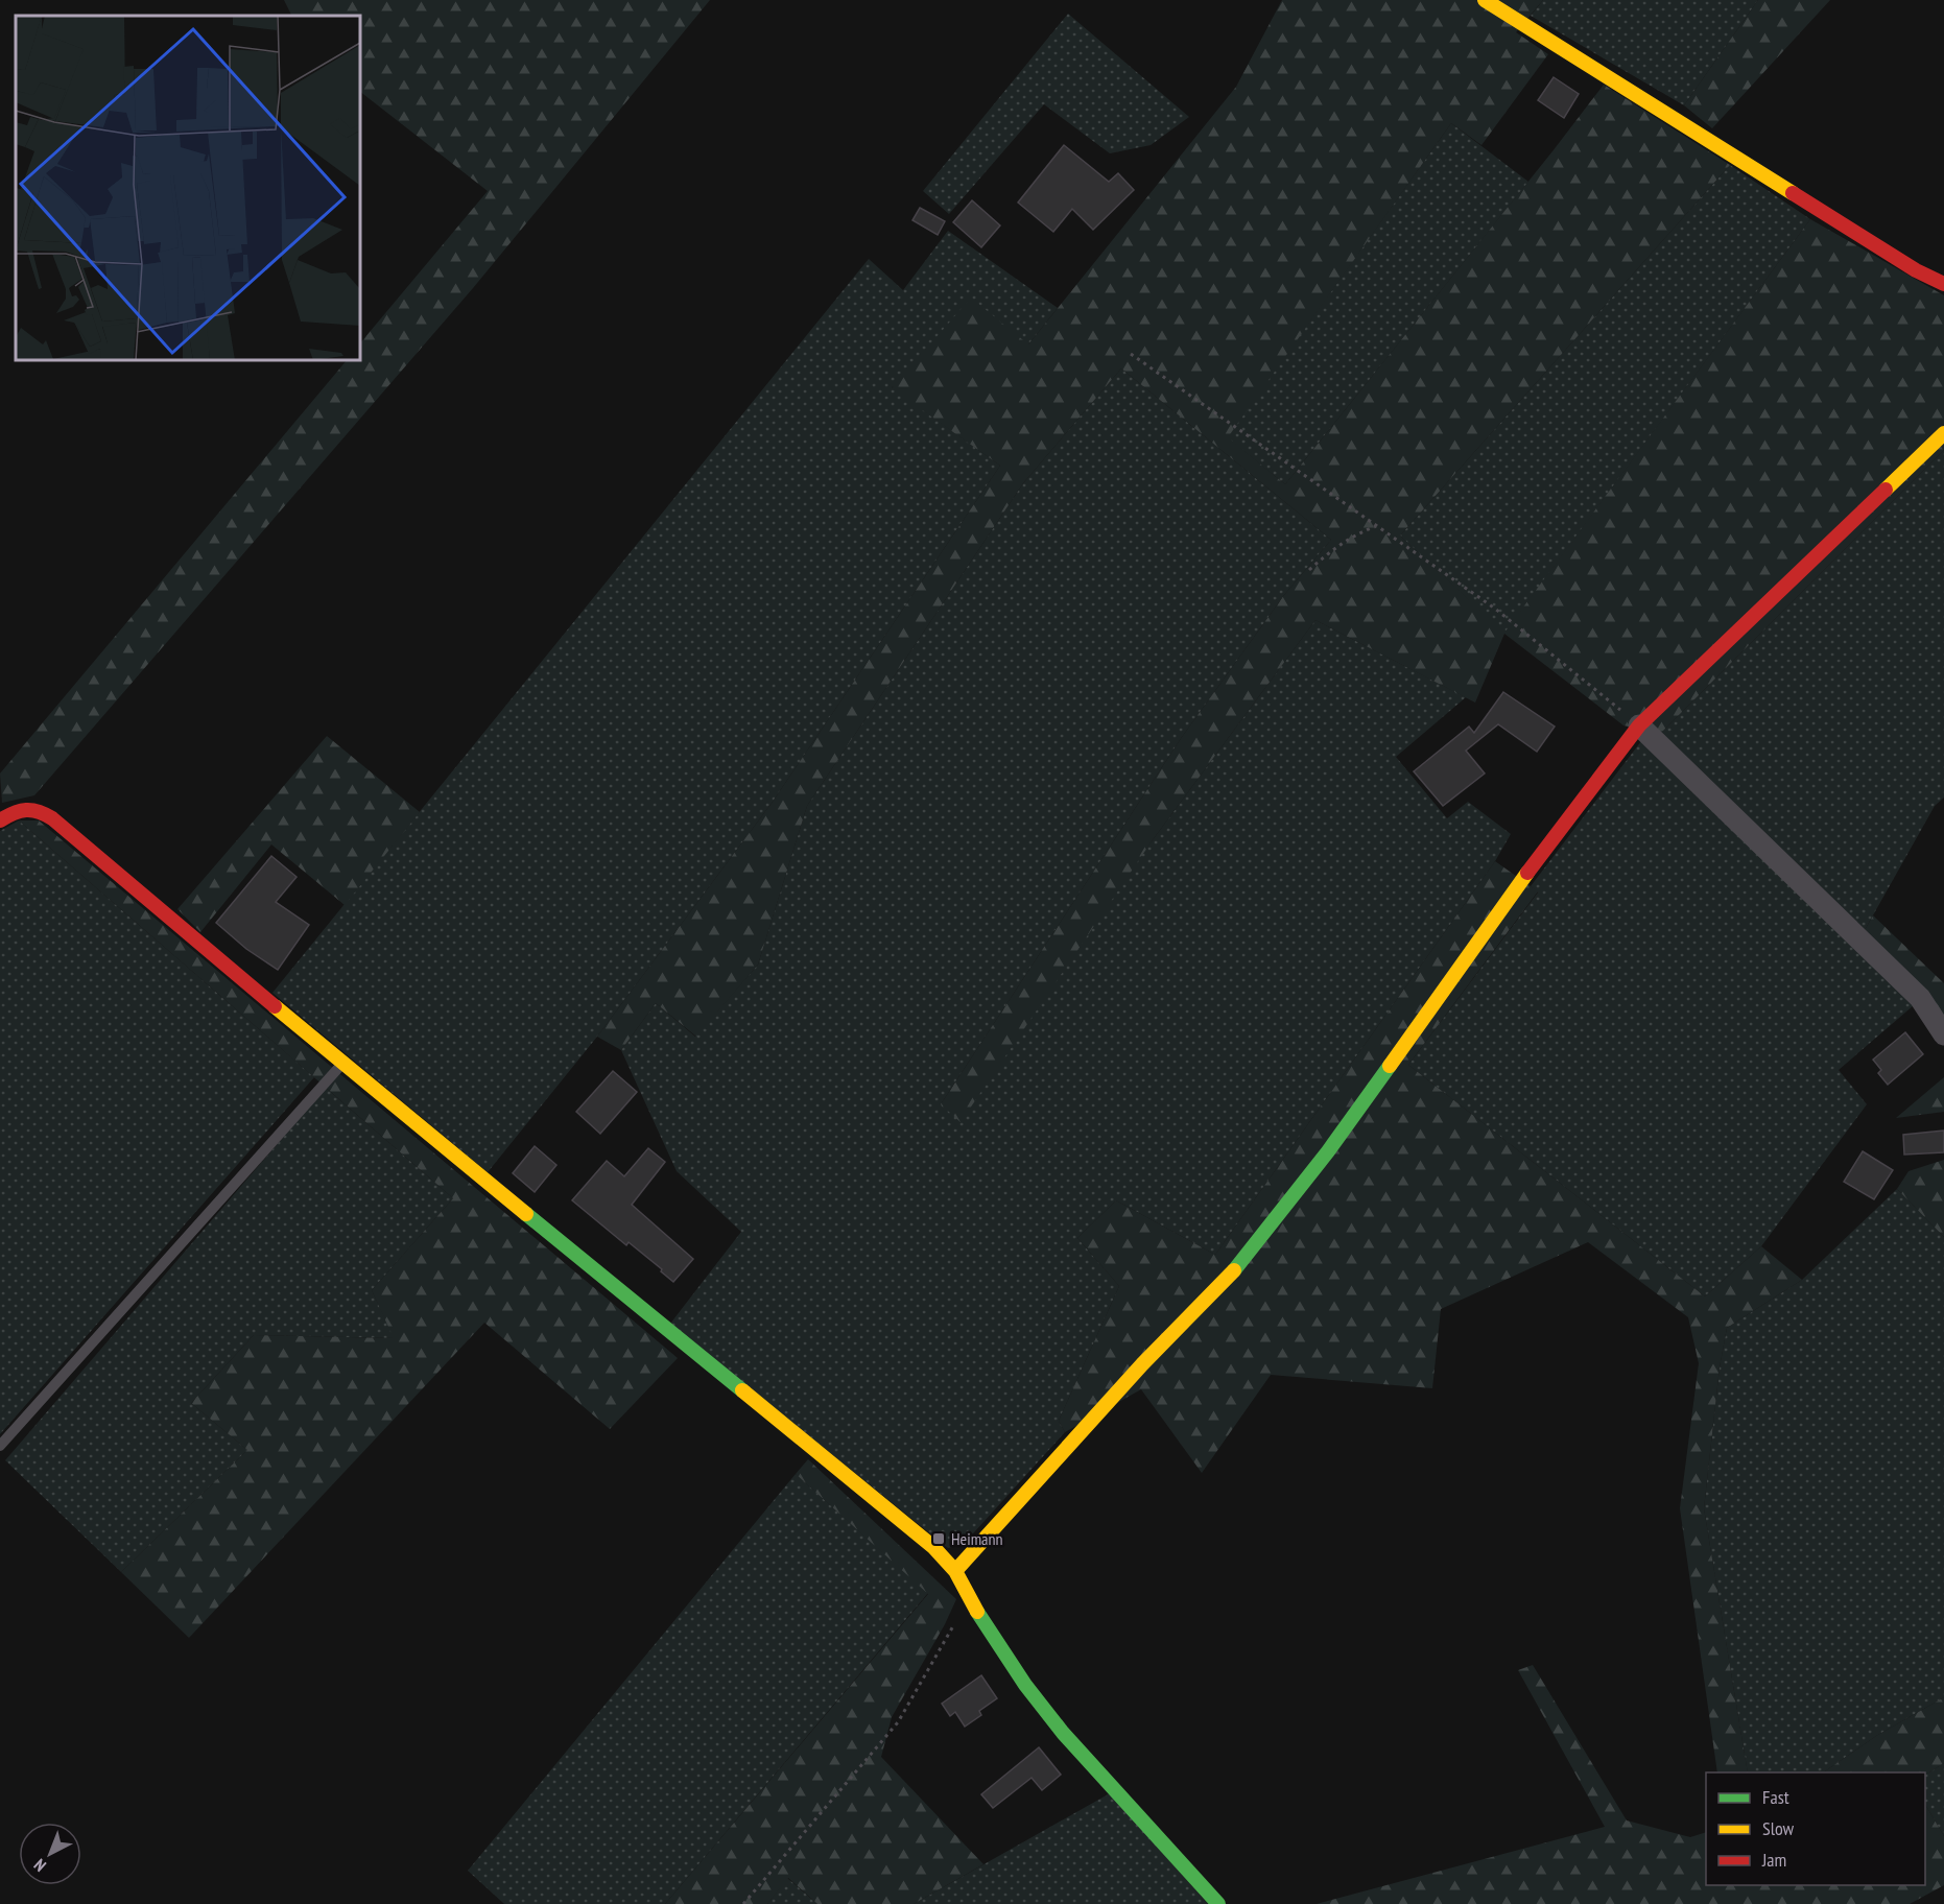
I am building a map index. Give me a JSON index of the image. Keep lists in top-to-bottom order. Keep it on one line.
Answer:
{"places":{"transit":["Heimann"]},"legend":["Fast","Slow","Jam"],"north":"bottom left"}
